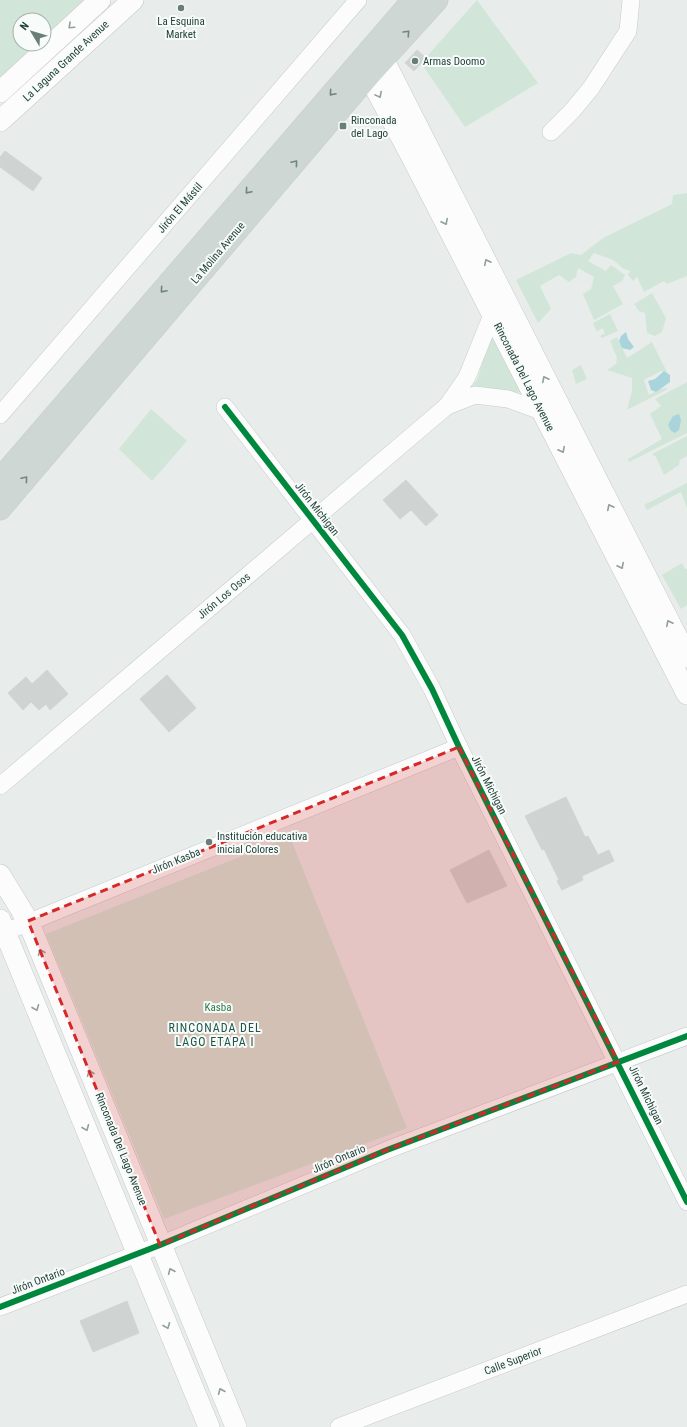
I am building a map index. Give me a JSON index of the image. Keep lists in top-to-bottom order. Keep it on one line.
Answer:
{"streets":{"main road":["La Molina Avenue"],"street":["La Laguna Grande Avenue","Jirón El Mástil","Rinconada Del Lago Avenue","Jirón Michigan","Jirón Los Osos","Jirón Kasba","Jirón Ontario","Calle Superior"]},"crossings":[["La Molina Avenue","Rinconada Del Lago Avenue"],["Rinconada Del Lago Avenue","Jirón Los Osos"],["Rinconada Del Lago Avenue","Jirón Kasba"],["Rinconada Del Lago Avenue","Jirón Ontario"],["Jirón Michigan","Jirón Los Osos"],["Jirón Michigan","Jirón Kasba"],["Jirón Michigan","Jirón Ontario"]],"districts":["RINCONADA DEL LAGO ETAPA I"],"parks":["Kasba"],"places":{"other":["La Esquina Market","Armas Doomo","Institución educativa inicial Colores"],"transit":["Rinconada del Lago"]},"north":"top left"}
